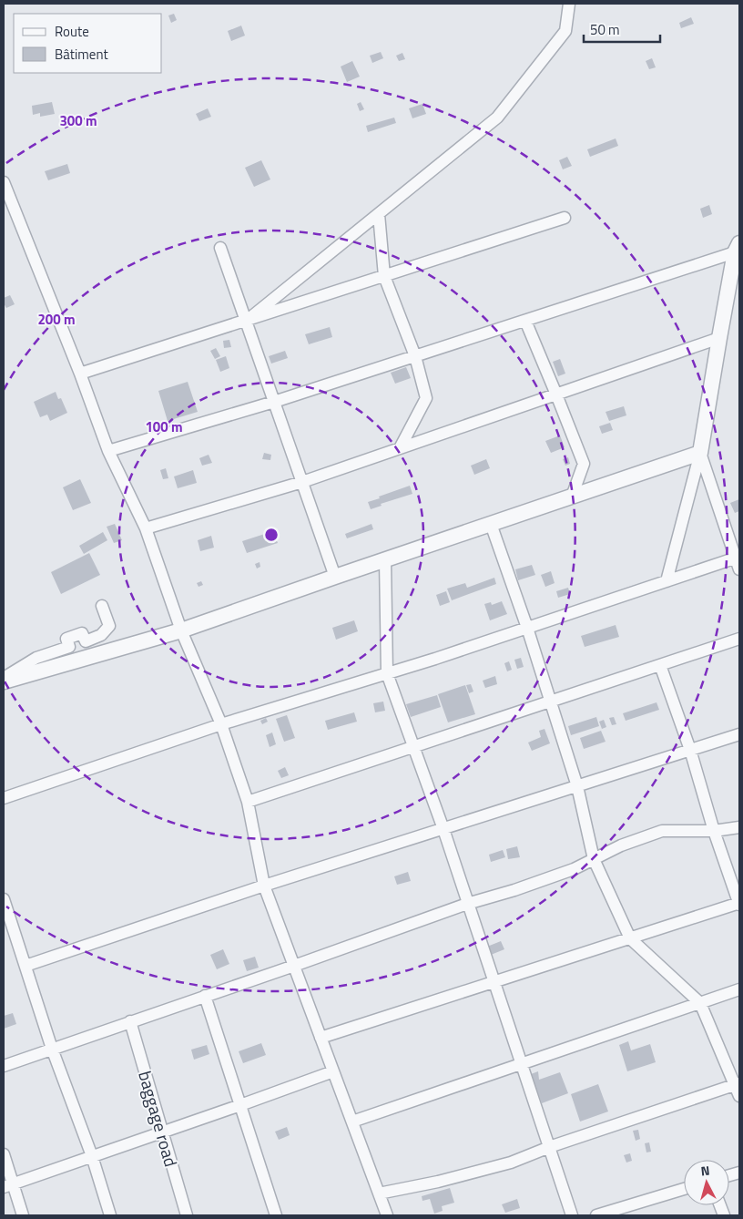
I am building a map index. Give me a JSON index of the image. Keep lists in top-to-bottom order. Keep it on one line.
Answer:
{"streets":{"street":["baggage road"]},"legend":["Route","Bâtiment"],"scale_bar":"50 m","north":"top","rings":["300 m","200 m","100 m"]}
